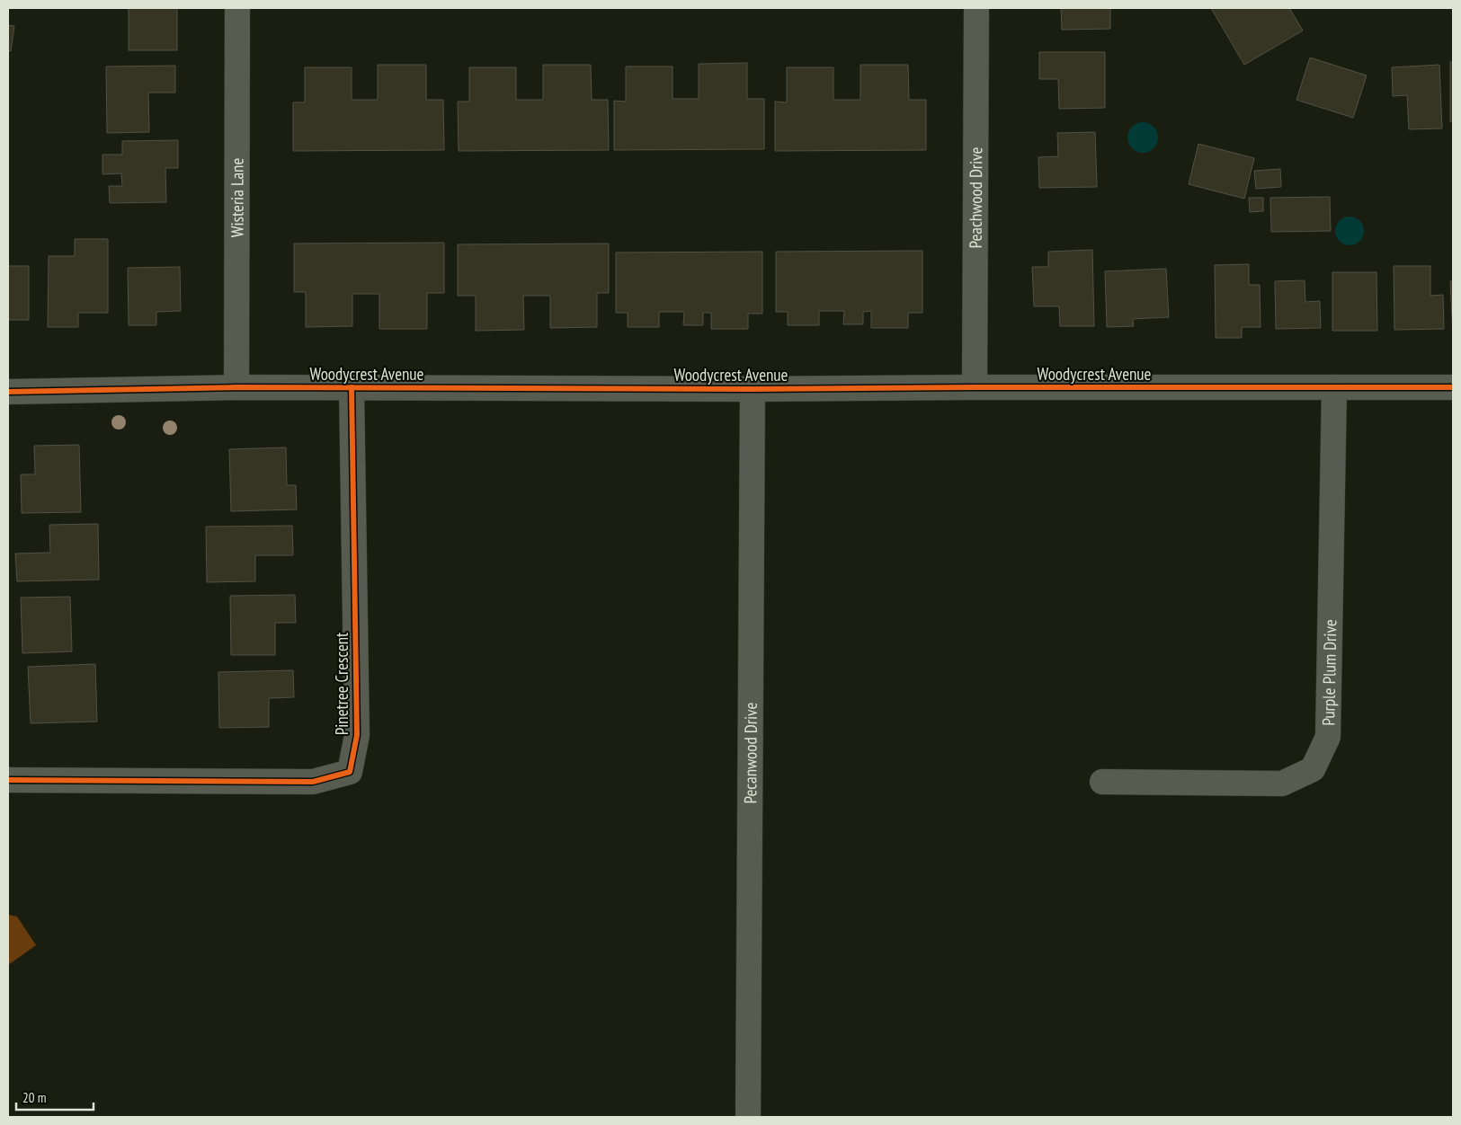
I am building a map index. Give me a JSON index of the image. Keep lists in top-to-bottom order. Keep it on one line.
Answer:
{"streets":{"street":["Wisteria Lane","Peachwood Drive","Woodycrest Avenue","Purple Plum Drive","Pinetree Crescent","Pecanwood Drive"]},"crossings":[["Wisteria Lane","Woodycrest Avenue"],["Peachwood Drive","Woodycrest Avenue"],["Woodycrest Avenue","Purple Plum Drive"],["Woodycrest Avenue","Pinetree Crescent"],["Woodycrest Avenue","Pecanwood Drive"]],"scale_bar":"20 m"}
